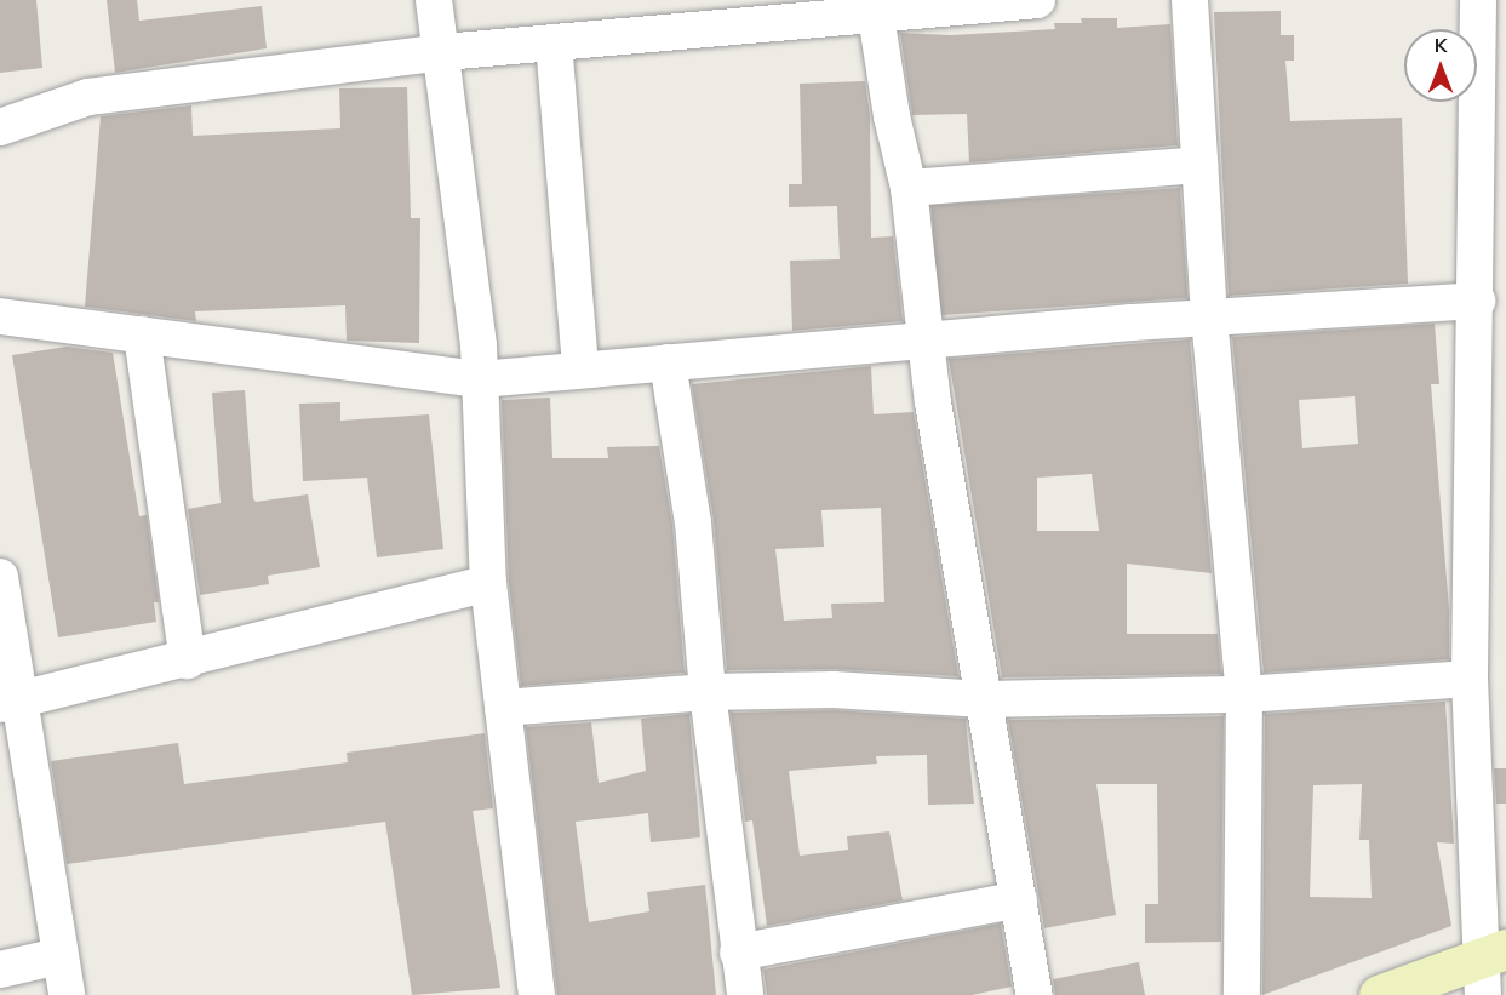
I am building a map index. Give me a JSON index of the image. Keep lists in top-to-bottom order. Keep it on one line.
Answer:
{"north":"top"}
